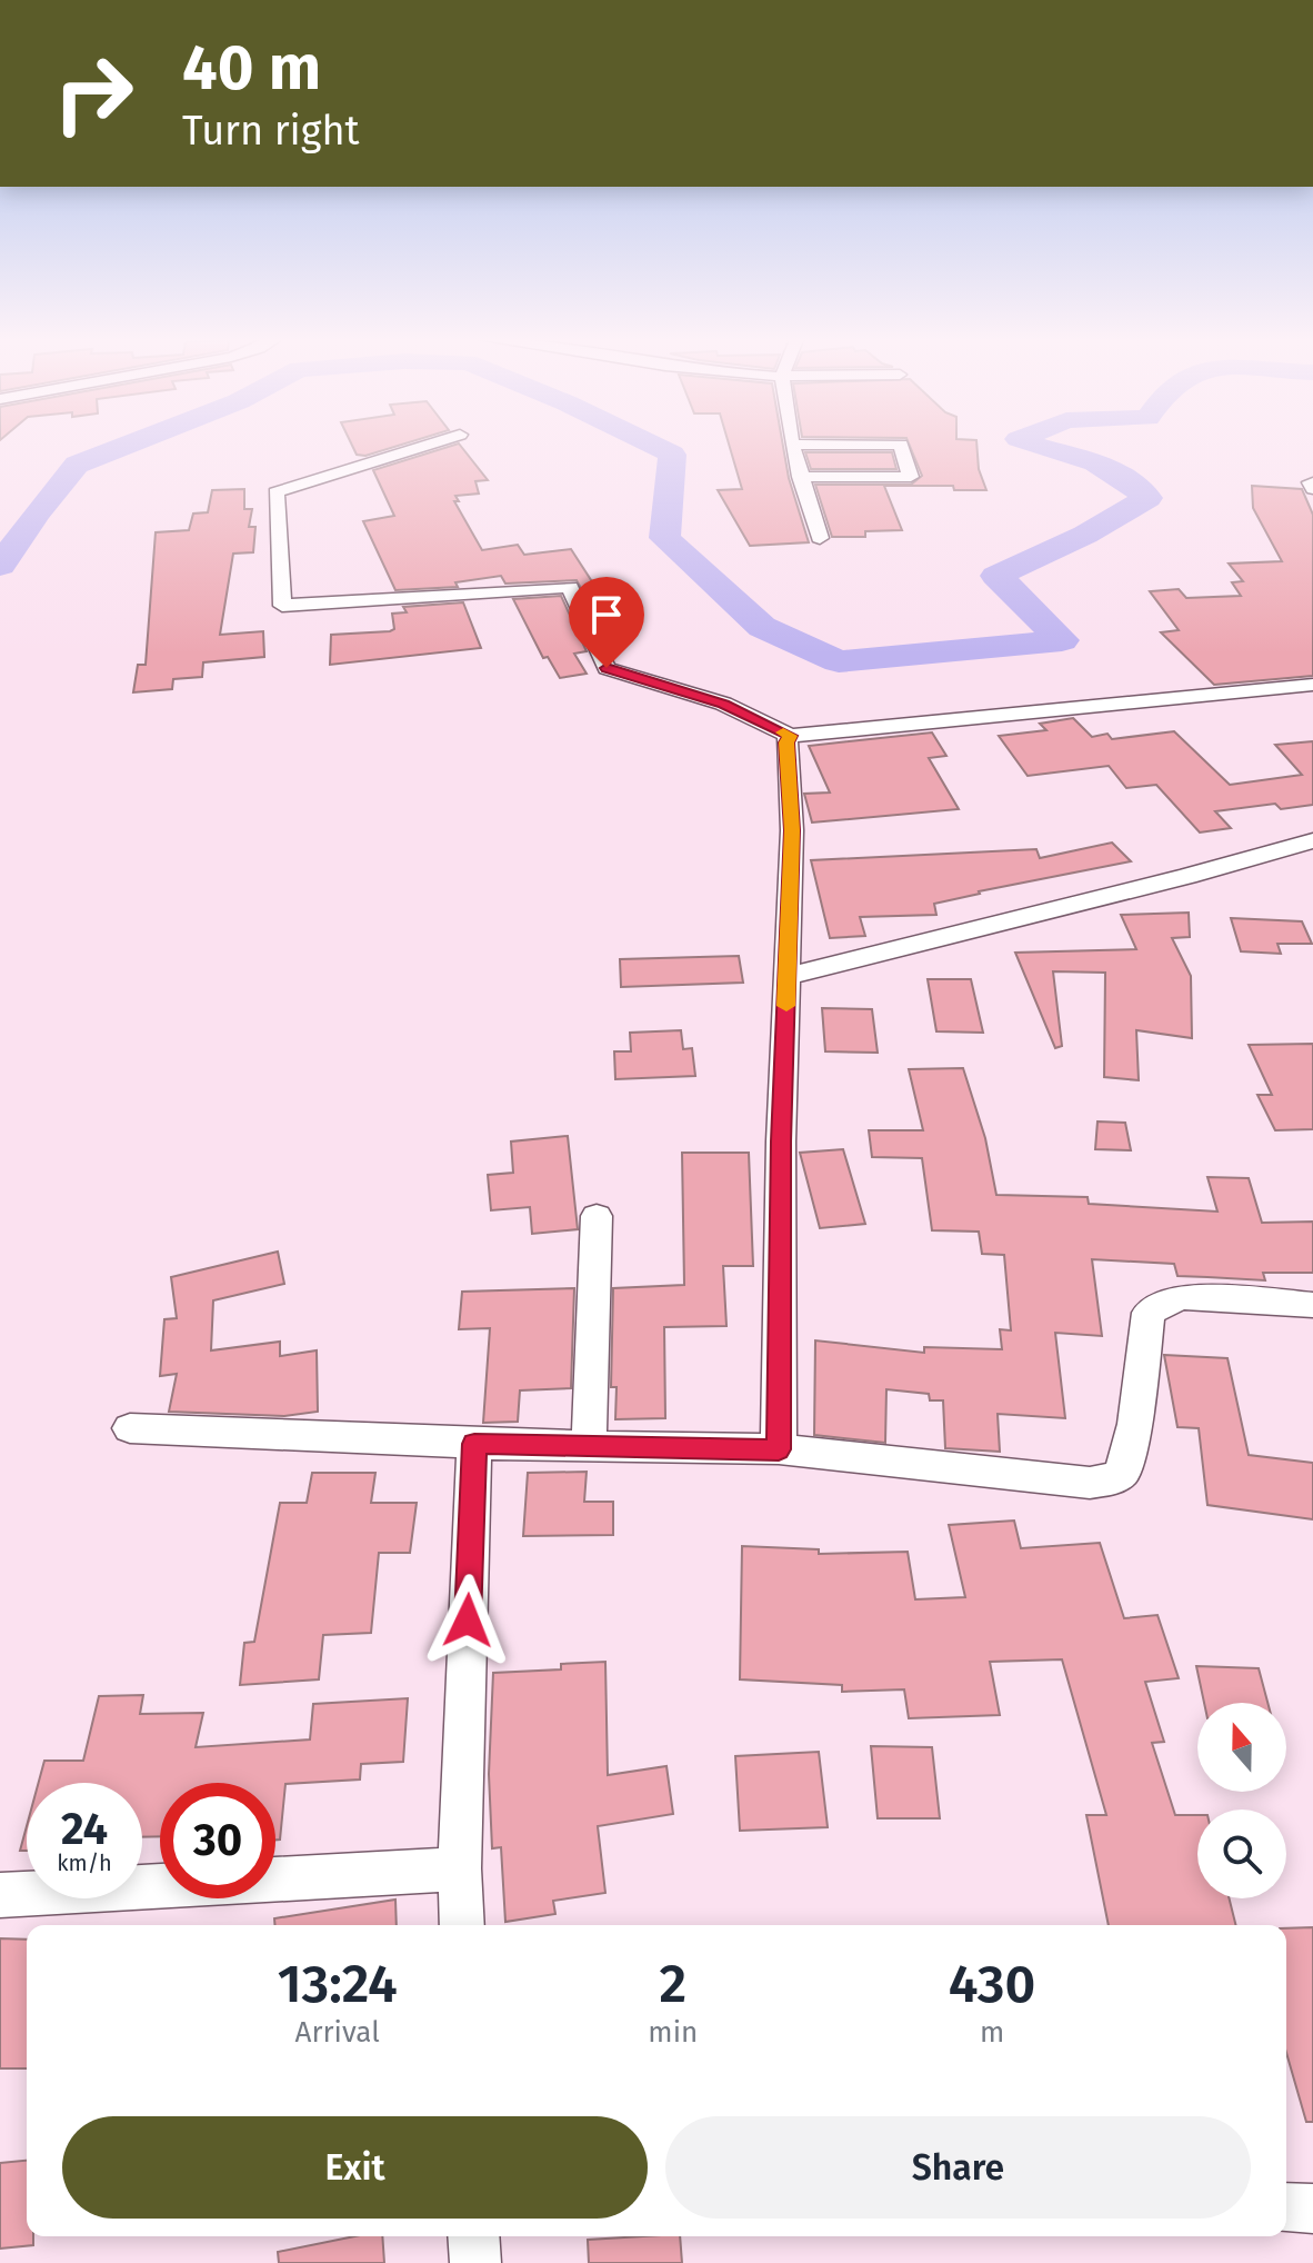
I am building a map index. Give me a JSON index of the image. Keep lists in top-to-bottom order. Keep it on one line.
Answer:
{"north":"top","page":{"turn":["40 m","Turn right"],"speed":"24 km/h","limit":"30","eta":["13:24","Arrival","2","min","430","m"],"buttons":["Exit","Share"]}}
